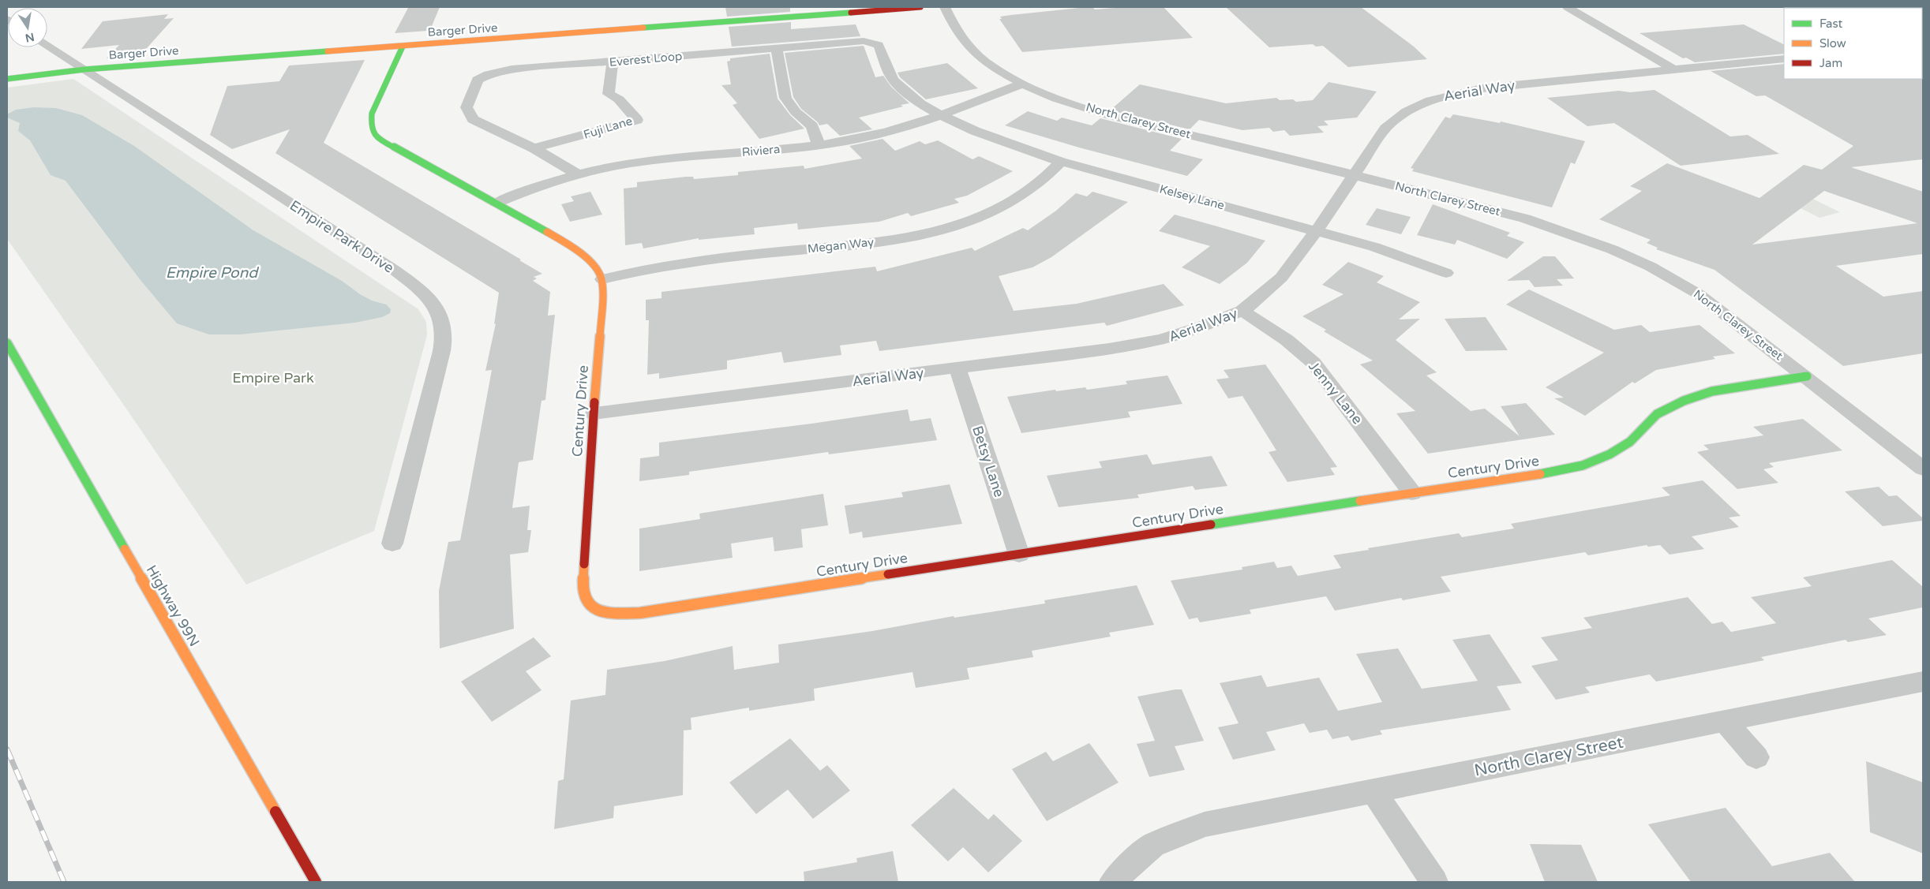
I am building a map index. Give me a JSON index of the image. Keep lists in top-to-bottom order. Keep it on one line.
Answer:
{"streets":{"street":["Barger Drive","Everest Loop","Aerial Way","North Clarey Street","Fuji Lane","Riviera","Kelsey Lane","Empire Park Drive","Megan Way","Jenny Lane","Century Drive","Betsy Lane","Highway 99N"]},"crossings":[["Barger Drive","Empire Park Drive"],["Everest Loop","Fuji Lane"],["Everest Loop","Riviera"],["Everest Loop","Kelsey Lane"],["Aerial Way","North Clarey Street"],["Aerial Way","Kelsey Lane"],["Aerial Way","Jenny Lane"],["Aerial Way","Century Drive"],["Aerial Way","Betsy Lane"],["North Clarey Street","Riviera"],["North Clarey Street","Century Drive"],["Riviera","Kelsey Lane"],["Kelsey Lane","Megan Way"],["Megan Way","Century Drive"],["Jenny Lane","Century Drive"],["Century Drive","Betsy Lane"]],"water":["Empire Pond"],"parks":["Empire Park"],"legend":["Fast","Slow","Jam"],"north":"bottom"}
